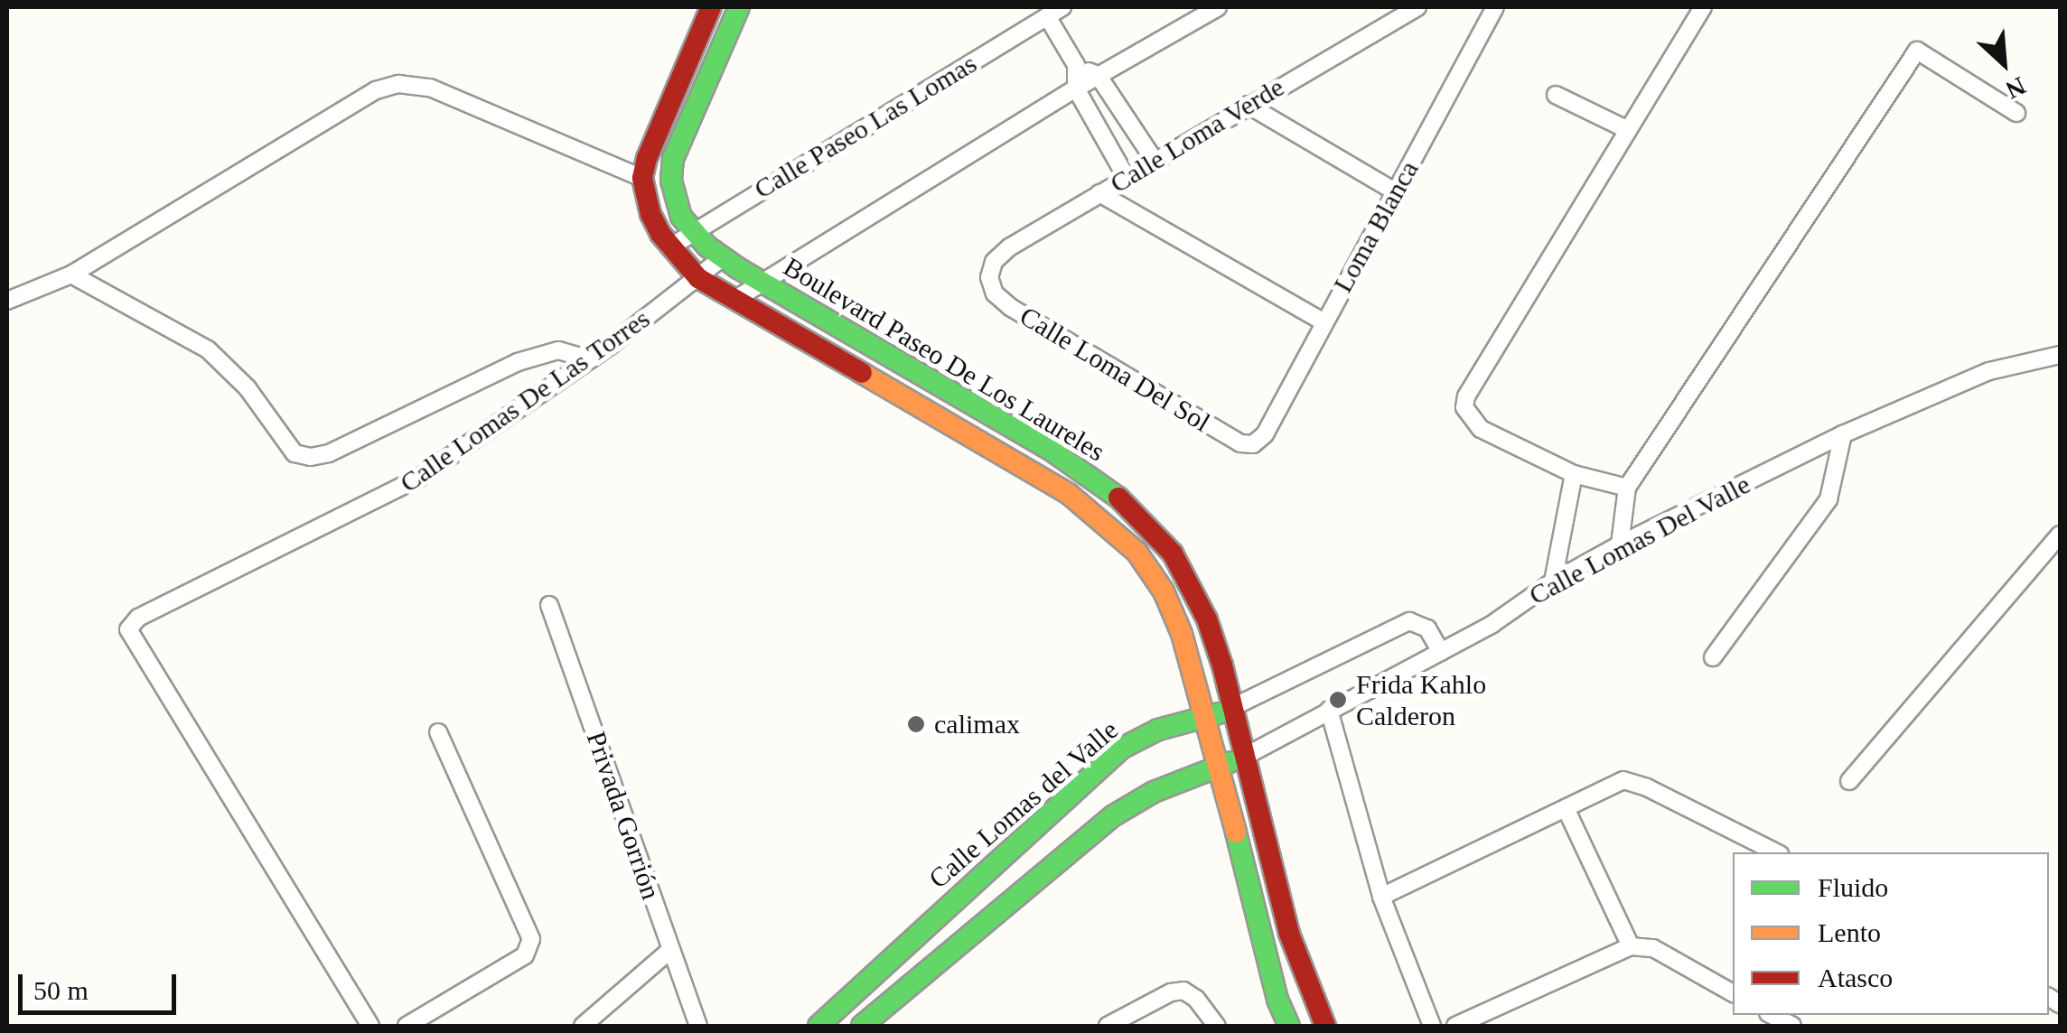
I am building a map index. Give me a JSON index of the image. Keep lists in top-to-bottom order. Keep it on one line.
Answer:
{"streets":{"street":["Calle Paseo Las Lomas","Calle Loma Verde","Loma Blanca","Boulevard Paseo De Los Laureles","Calle Loma Del Sol","Calle Lomas De Las Torres","Calle Lomas Del Valle","Calle Lomas del Valle","Privada Gorrión"]},"crossings":[["Calle Paseo Las Lomas","Boulevard Paseo De Los Laureles"],["Calle Loma Verde","Calle Loma Del Sol"],["Loma Blanca","Calle Loma Del Sol"],["Boulevard Paseo De Los Laureles","Calle Lomas De Las Torres"],["Boulevard Paseo De Los Laureles","Calle Lomas del Valle"],["Calle Lomas Del Valle","Calle Lomas del Valle"]],"places":["Frida Kahlo Calderon","calimax"],"legend":["Fluido","Lento","Atasco"],"scale_bar":"50 m","north":"bottom right"}
